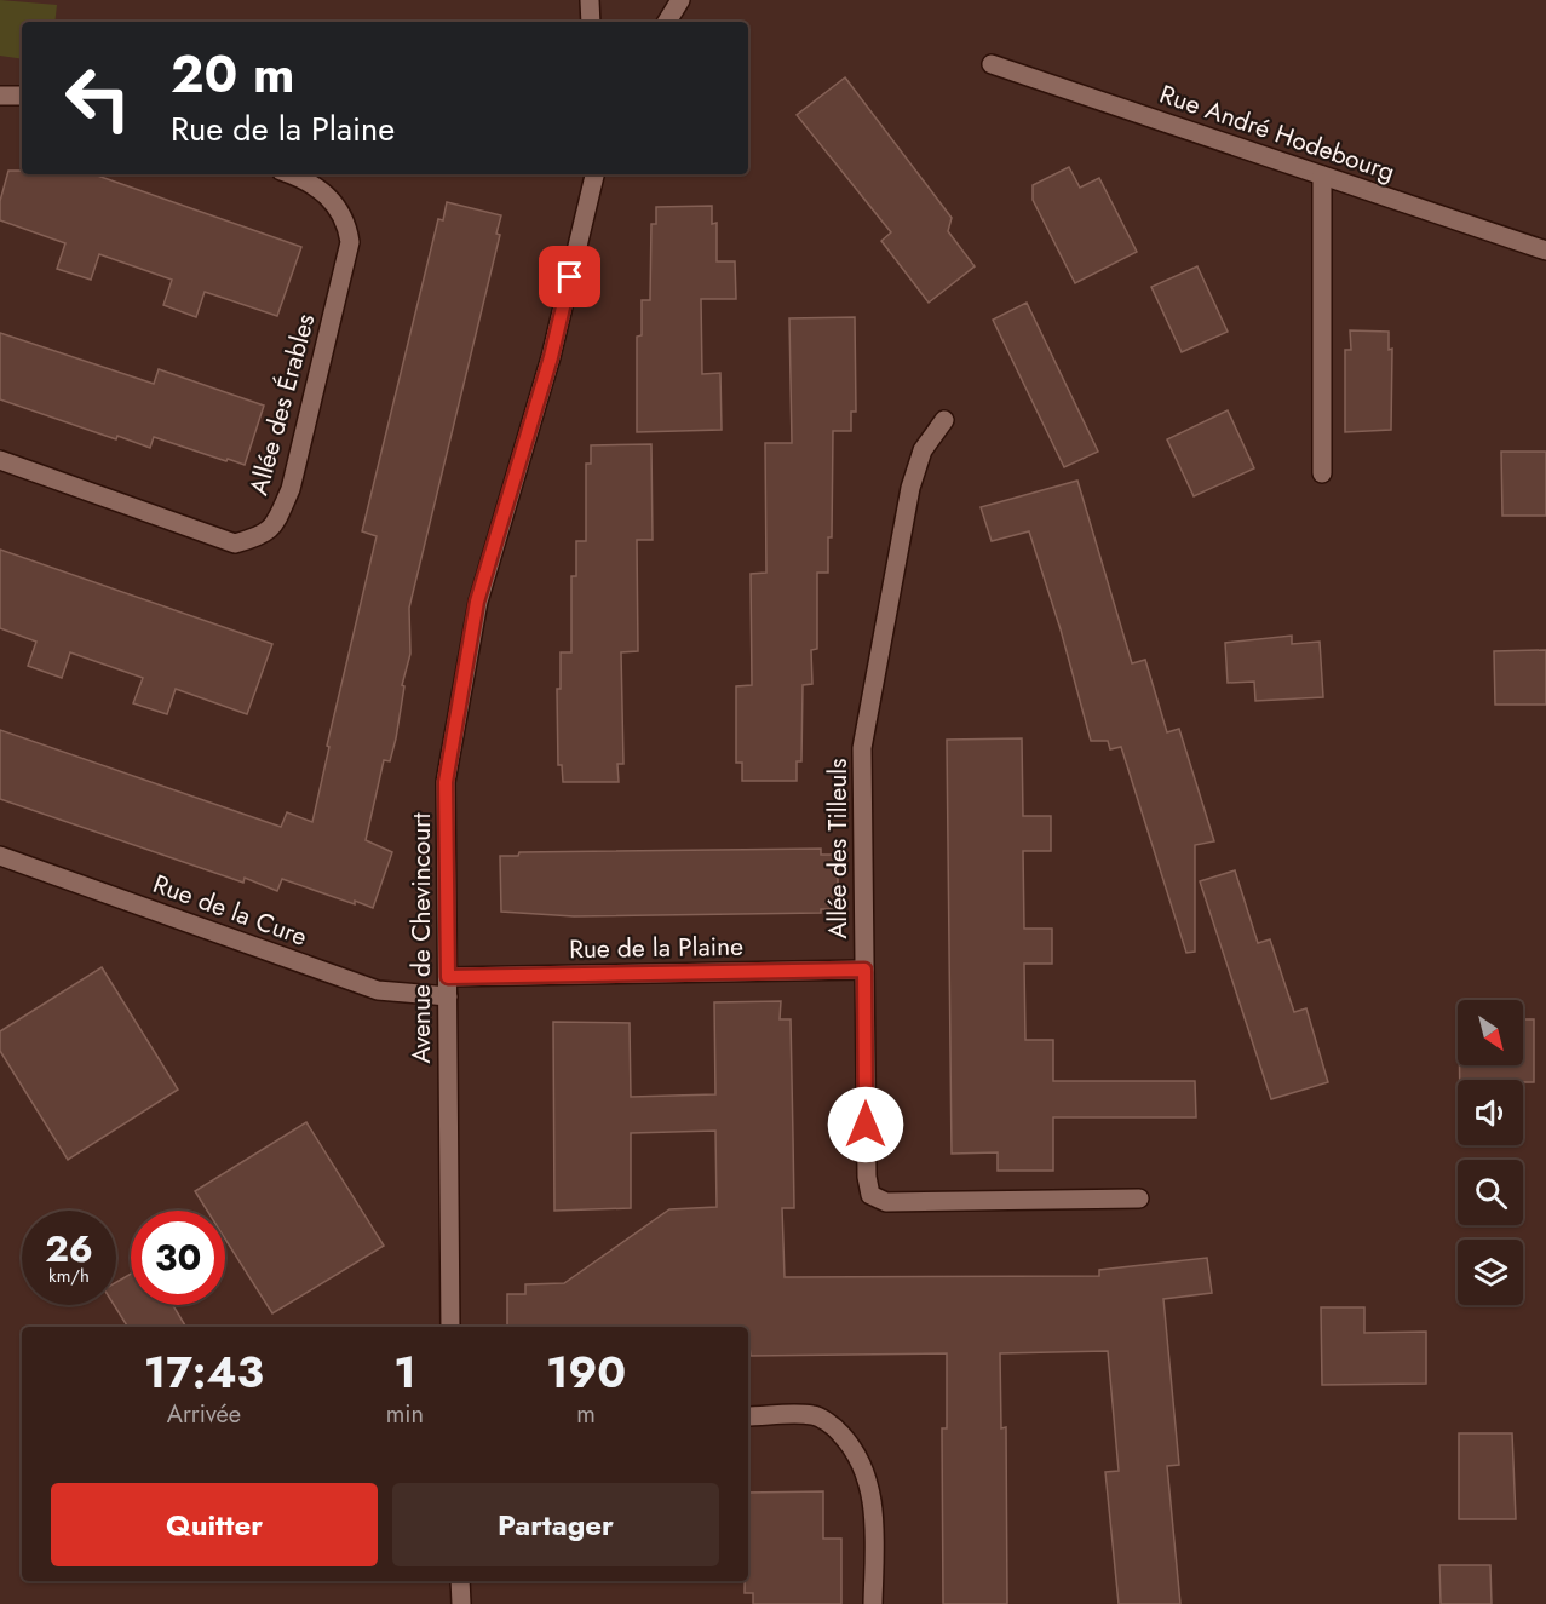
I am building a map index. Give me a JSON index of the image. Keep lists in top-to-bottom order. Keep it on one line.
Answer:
{"streets":{"street":["Rue André Hodebourg","Allée des Érables","Allée des Tilleuls","Rue de la Cure","Avenue de Chevincourt","Rue de la Plaine"]},"crossings":[["Allée des Tilleuls","Rue de la Plaine"],["Rue de la Cure","Avenue de Chevincourt"],["Avenue de Chevincourt","Rue de la Plaine"]],"north":"bottom right","page":{"turn":["20 m","Rue de la Plaine"],"speed":"26 km/h","limit":"30","eta":["17:43","Arrivée","1","min","190","m"],"buttons":["Quitter","Partager"]}}
